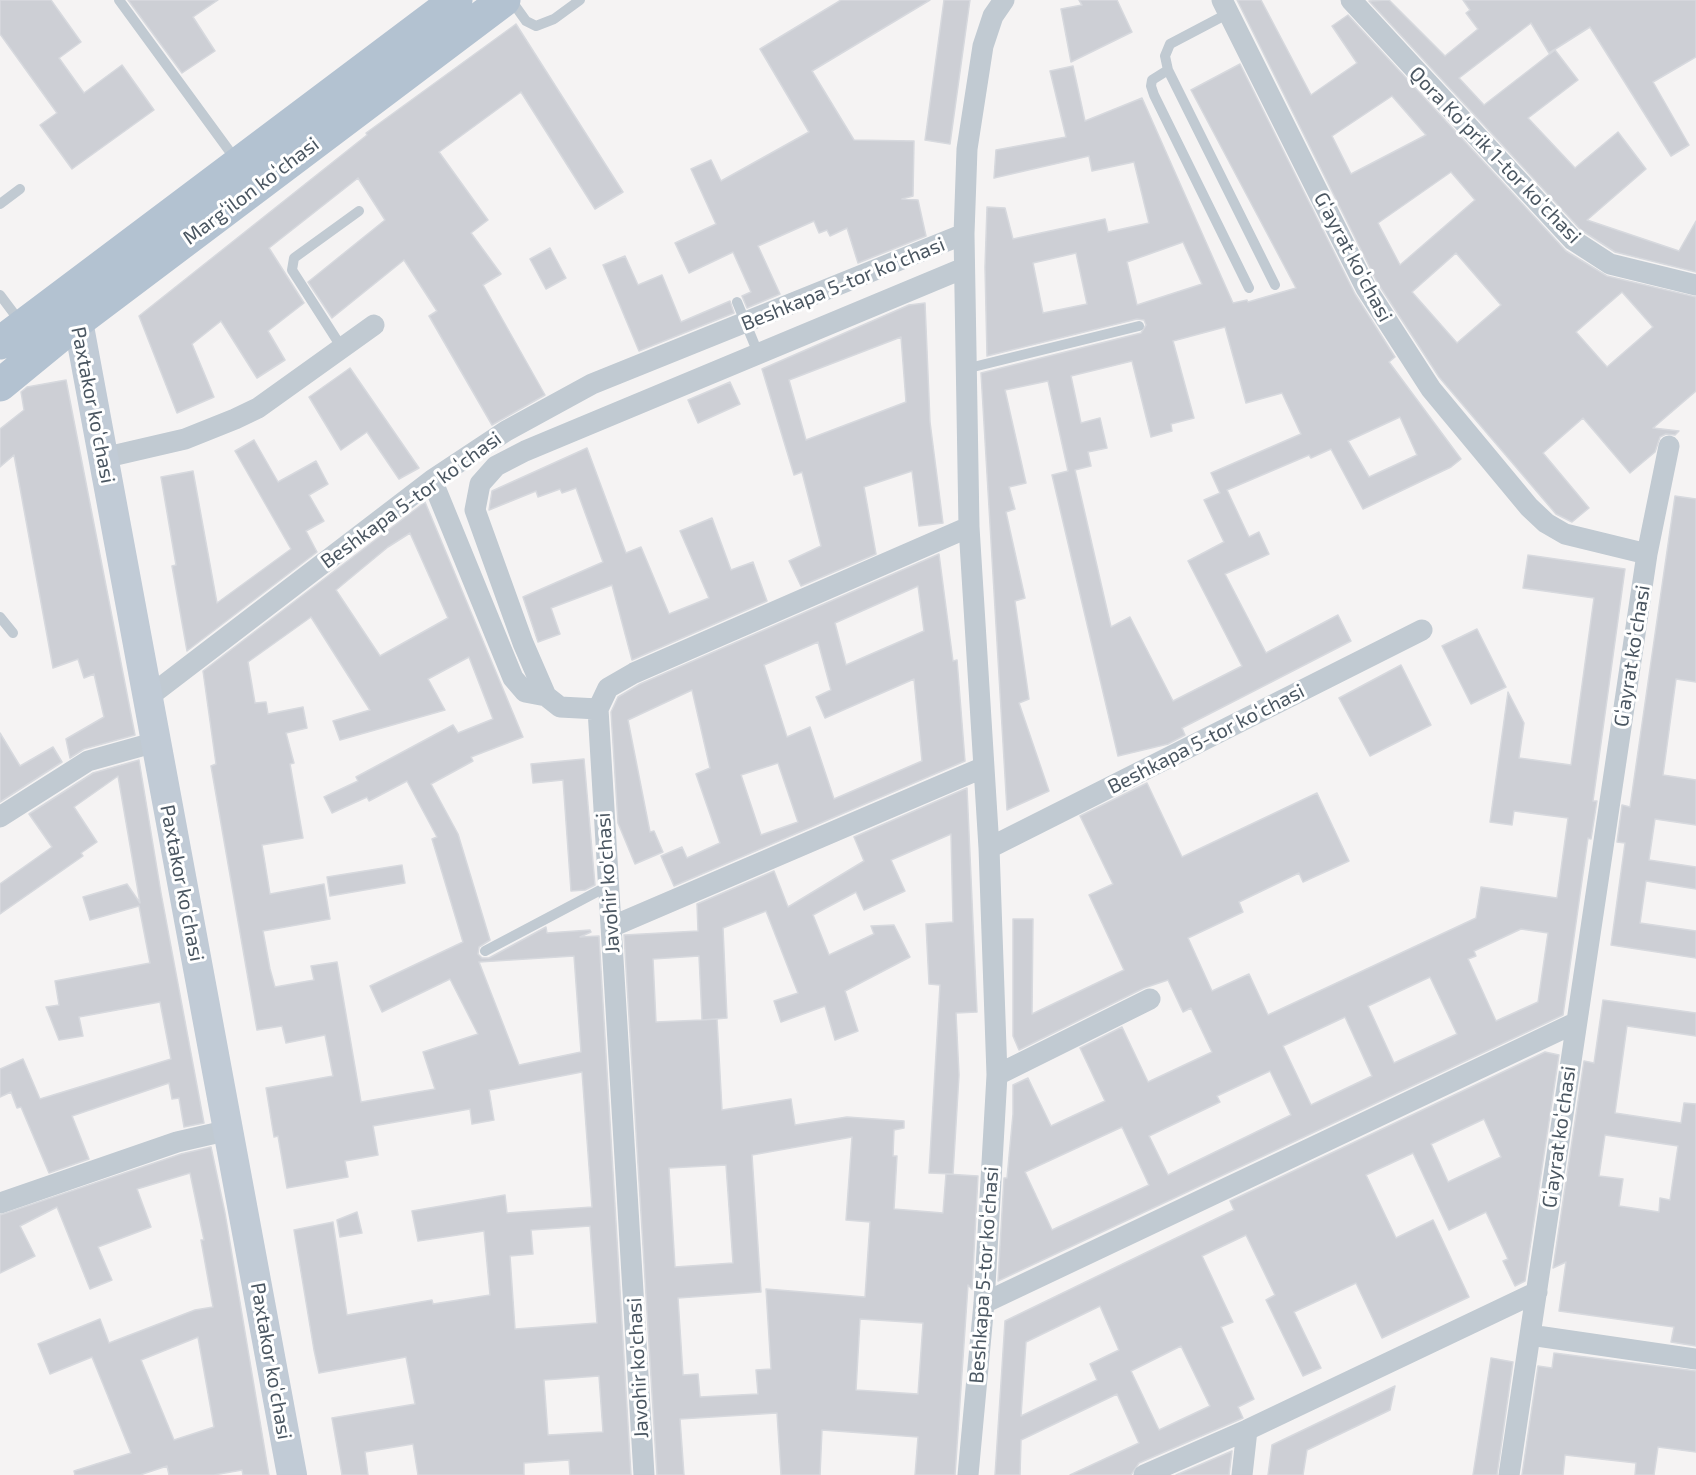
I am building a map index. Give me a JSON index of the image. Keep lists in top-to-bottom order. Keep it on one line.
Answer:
{"streets":{"main road":["Margʻilon koʻchasi","Paxtakor koʻchasi"],"street":["Qora Koʻprik 1-tor koʻchasi","Gʻayrat koʻchasi","Beshkapa 5-tor koʻchasi","Javohir ko'chasi"]},"crossings":[["Margʻilon koʻchasi","Paxtakor koʻchasi"],["Beshkapa 5-tor koʻchasi","Paxtakor koʻchasi"]]}
